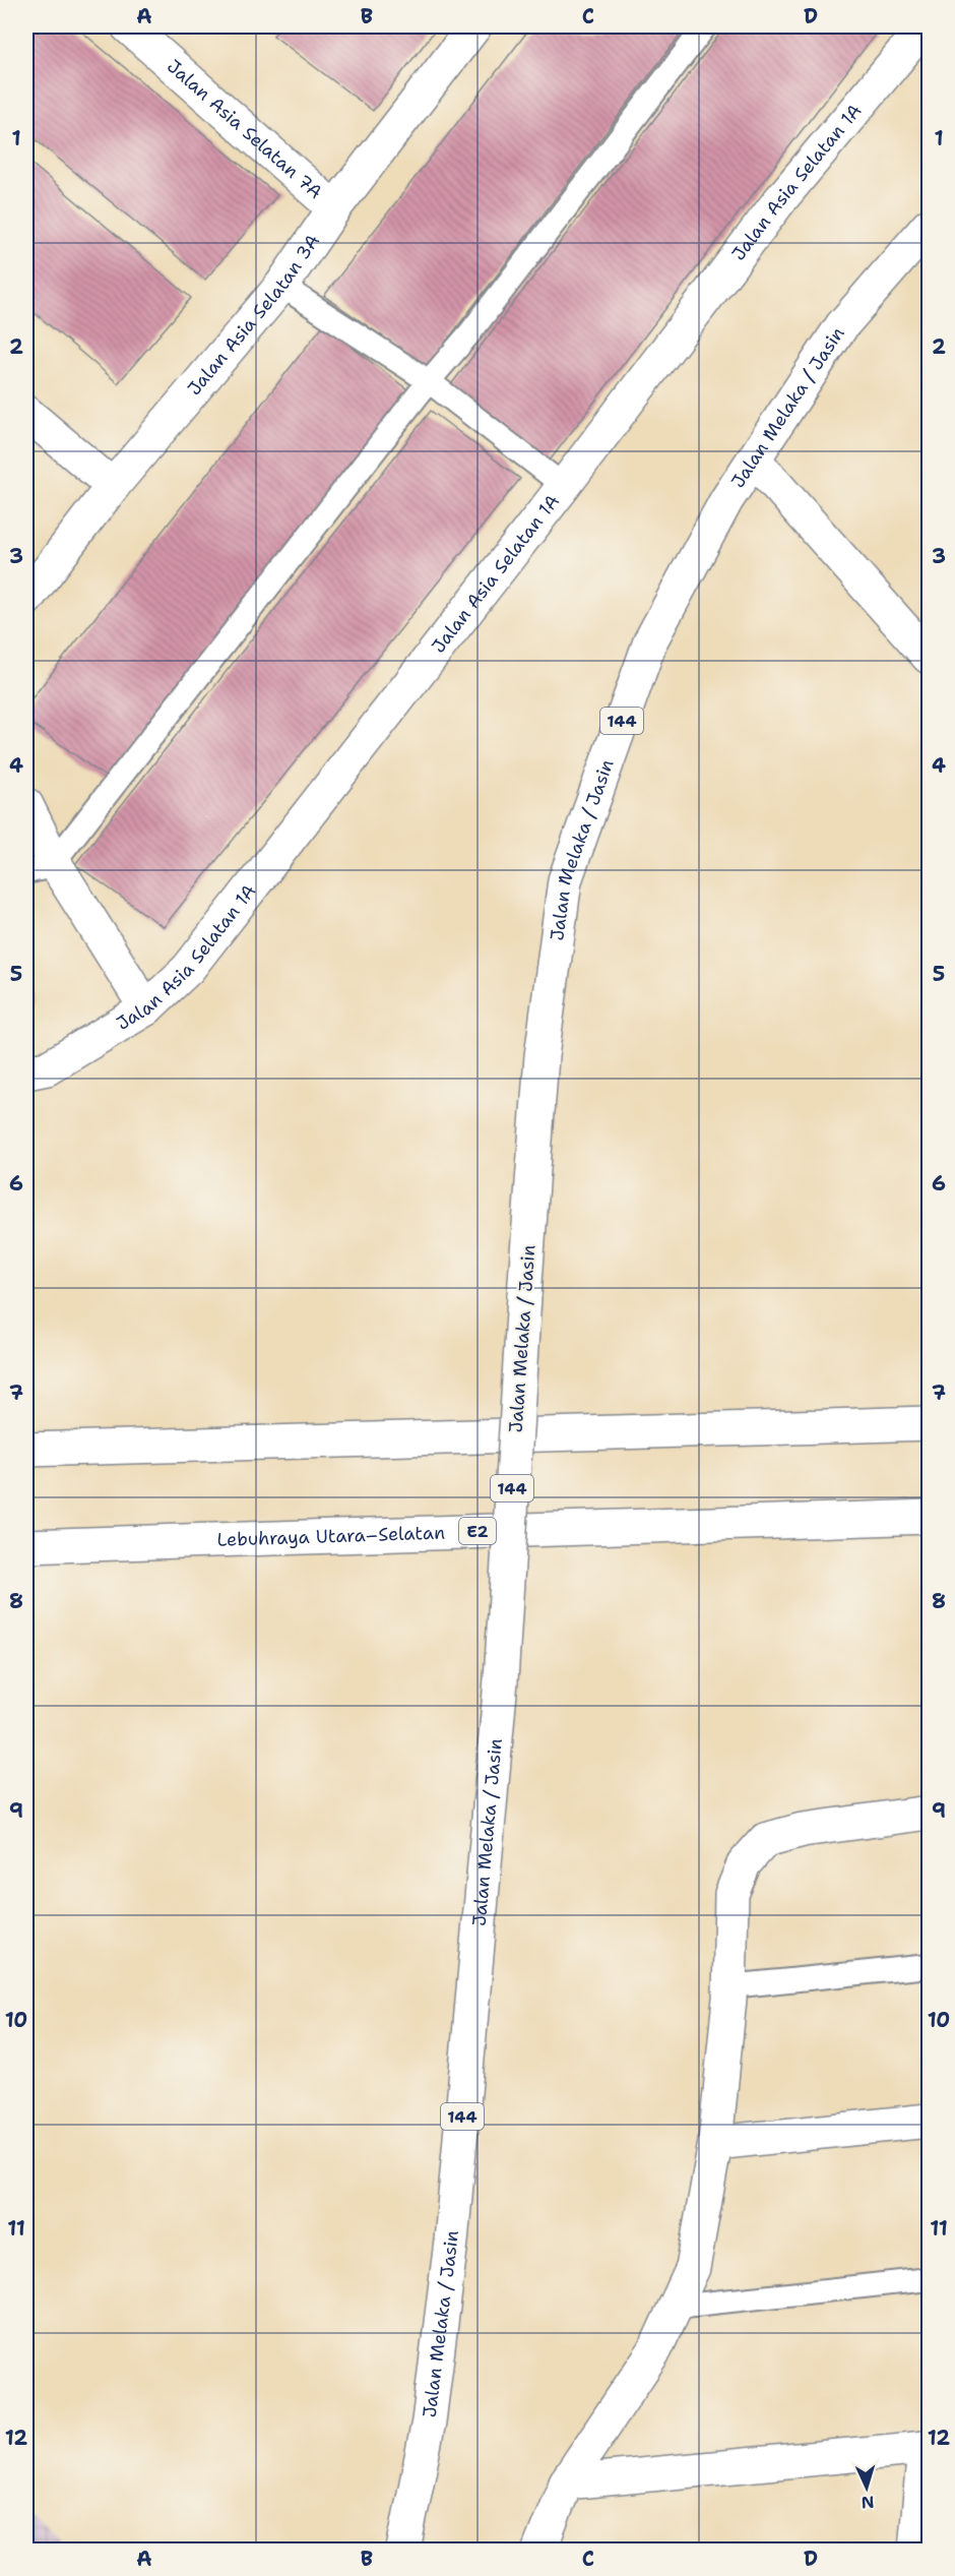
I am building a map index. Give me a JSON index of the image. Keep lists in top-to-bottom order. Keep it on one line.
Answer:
{"streets":{"main road":["Jalan Asia Selatan 7A","Jalan Asia Selatan 1A","Jalan Asia Selatan 3A","Jalan Melaka / Jasin","144","E2","Lebuhraya Utara–Selatan"]},"crossings":[["Jalan Asia Selatan 7A","Jalan Asia Selatan 3A"]],"north":"bottom","grid":{"columns":["A","B","C","D"],"rows":["1","2","3","4","5","6","7","8","9","10","11","12"]}}
